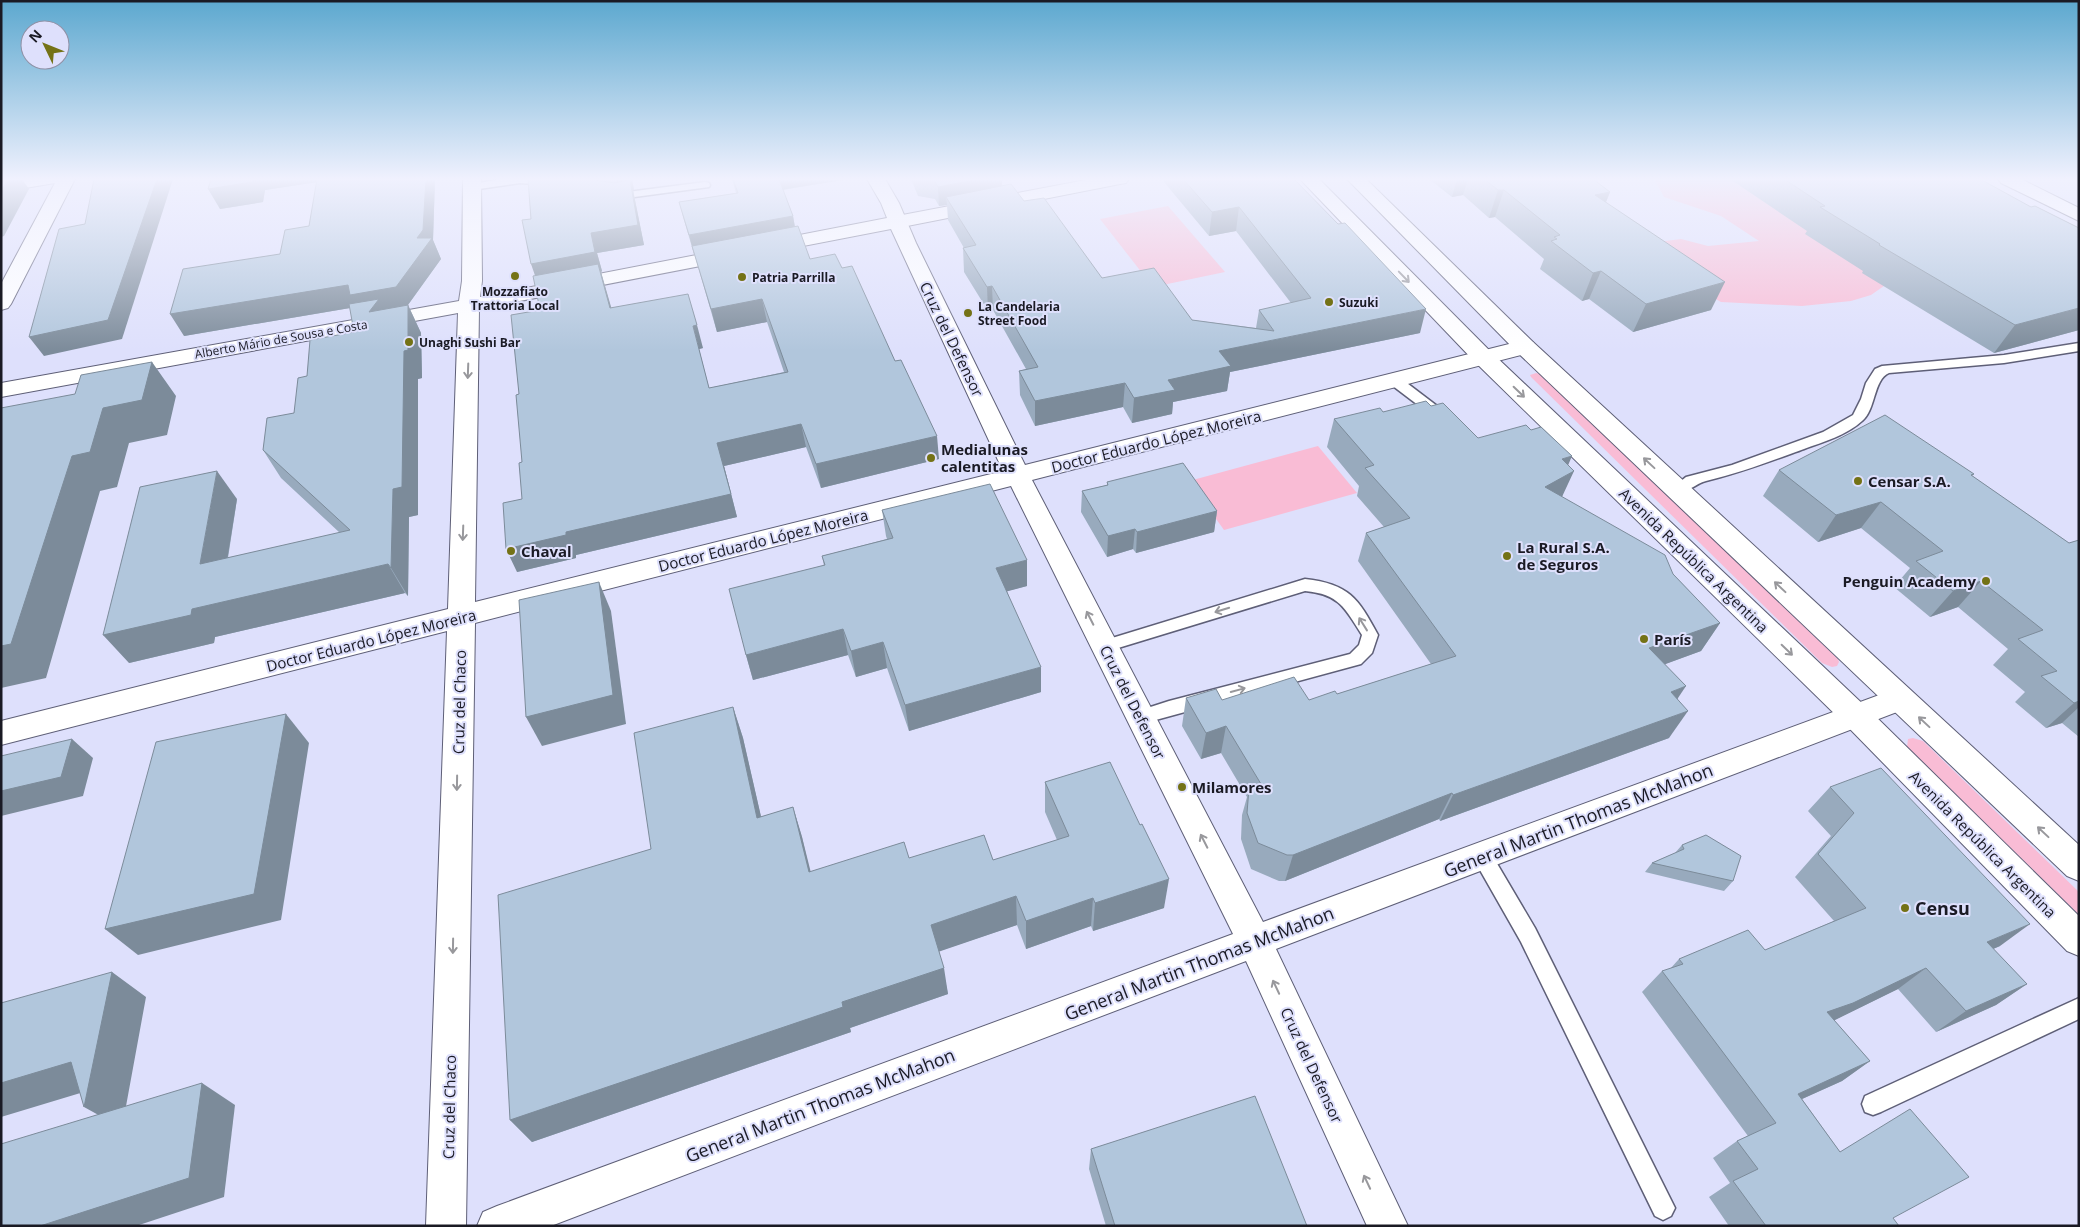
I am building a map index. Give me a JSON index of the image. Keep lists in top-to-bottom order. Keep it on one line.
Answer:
{"streets":{"main road":["Alberto Mário de Sousa e Costa","Cruz del Defensor","Doctor Eduardo López Moreira","Avenida República Argentina","Cruz del Chaco","General Martin Thomas McMahon"]},"crossings":[["Alberto Mário de Sousa e Costa","Cruz del Chaco"],["Cruz del Defensor","Doctor Eduardo López Moreira"],["Cruz del Defensor","General Martin Thomas McMahon"],["Doctor Eduardo López Moreira","Avenida República Argentina"],["Doctor Eduardo López Moreira","Cruz del Chaco"],["Avenida República Argentina","General Martin Thomas McMahon"]],"one_way":["Cruz del Defensor","Cruz del Chaco"],"places":["Mozzafiato Trattoria Local","Patria Parrilla","Suzuki","La Candelaria Street Food","Unaghi Sushi Bar","Medialunas calentitas","Censar S.A.","Chaval","La Rural S.A. de Seguros","Penguin Academy","París","Milamores","Censu"],"north":"top left"}
